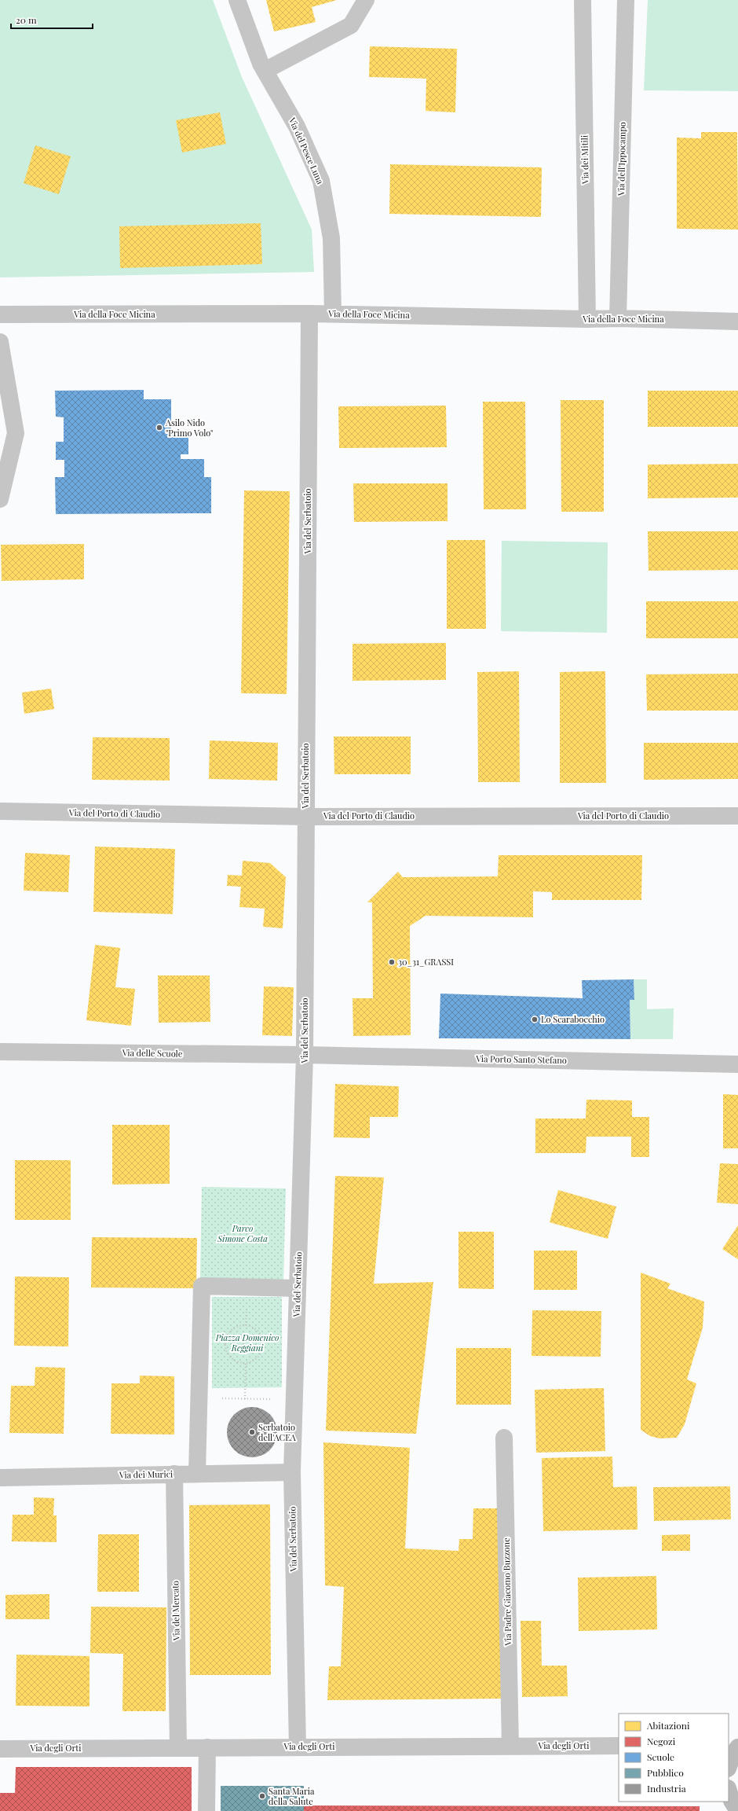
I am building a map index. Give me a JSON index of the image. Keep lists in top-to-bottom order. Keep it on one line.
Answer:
{"streets":{"street":["Via del Pesce Luna","Via dell'Ippocampo","Via dei Mitili","Via della Foce Micina","Via del Serbatoio","Via del Porto di Claudio","Via delle Scuole","Via Porto Santo Stefano","Via dei Murici","Via Padre Giacomo Buzzone","Via del Mercato","Via degli Orti"]},"crossings":[["Via del Pesce Luna","Via della Foce Micina"],["Via dell'Ippocampo","Via della Foce Micina"],["Via dei Mitili","Via della Foce Micina"],["Via della Foce Micina","Via del Serbatoio"],["Via del Serbatoio","Via del Porto di Claudio"],["Via del Serbatoio","Via delle Scuole"],["Via del Serbatoio","Via Porto Santo Stefano"],["Via del Serbatoio","Via dei Murici"],["Via del Serbatoio","Via degli Orti"],["Via delle Scuole","Via Porto Santo Stefano"],["Via dei Murici","Via del Mercato"],["Via Padre Giacomo Buzzone","Via degli Orti"],["Via del Mercato","Via degli Orti"]],"parks":["Parco Simone Costa","Piazza Domenico Reggiani"],"places":["Asilo Nido \"Primo Volo\"","30_31_GRASSI","Lo Scarabocchio","Serbatoio dell'ACEA","Santa Maria della Salute"],"legend":["Abitazioni","Negozi","Scuole","Pubblico","Industria"],"scale_bar":"20 m"}
